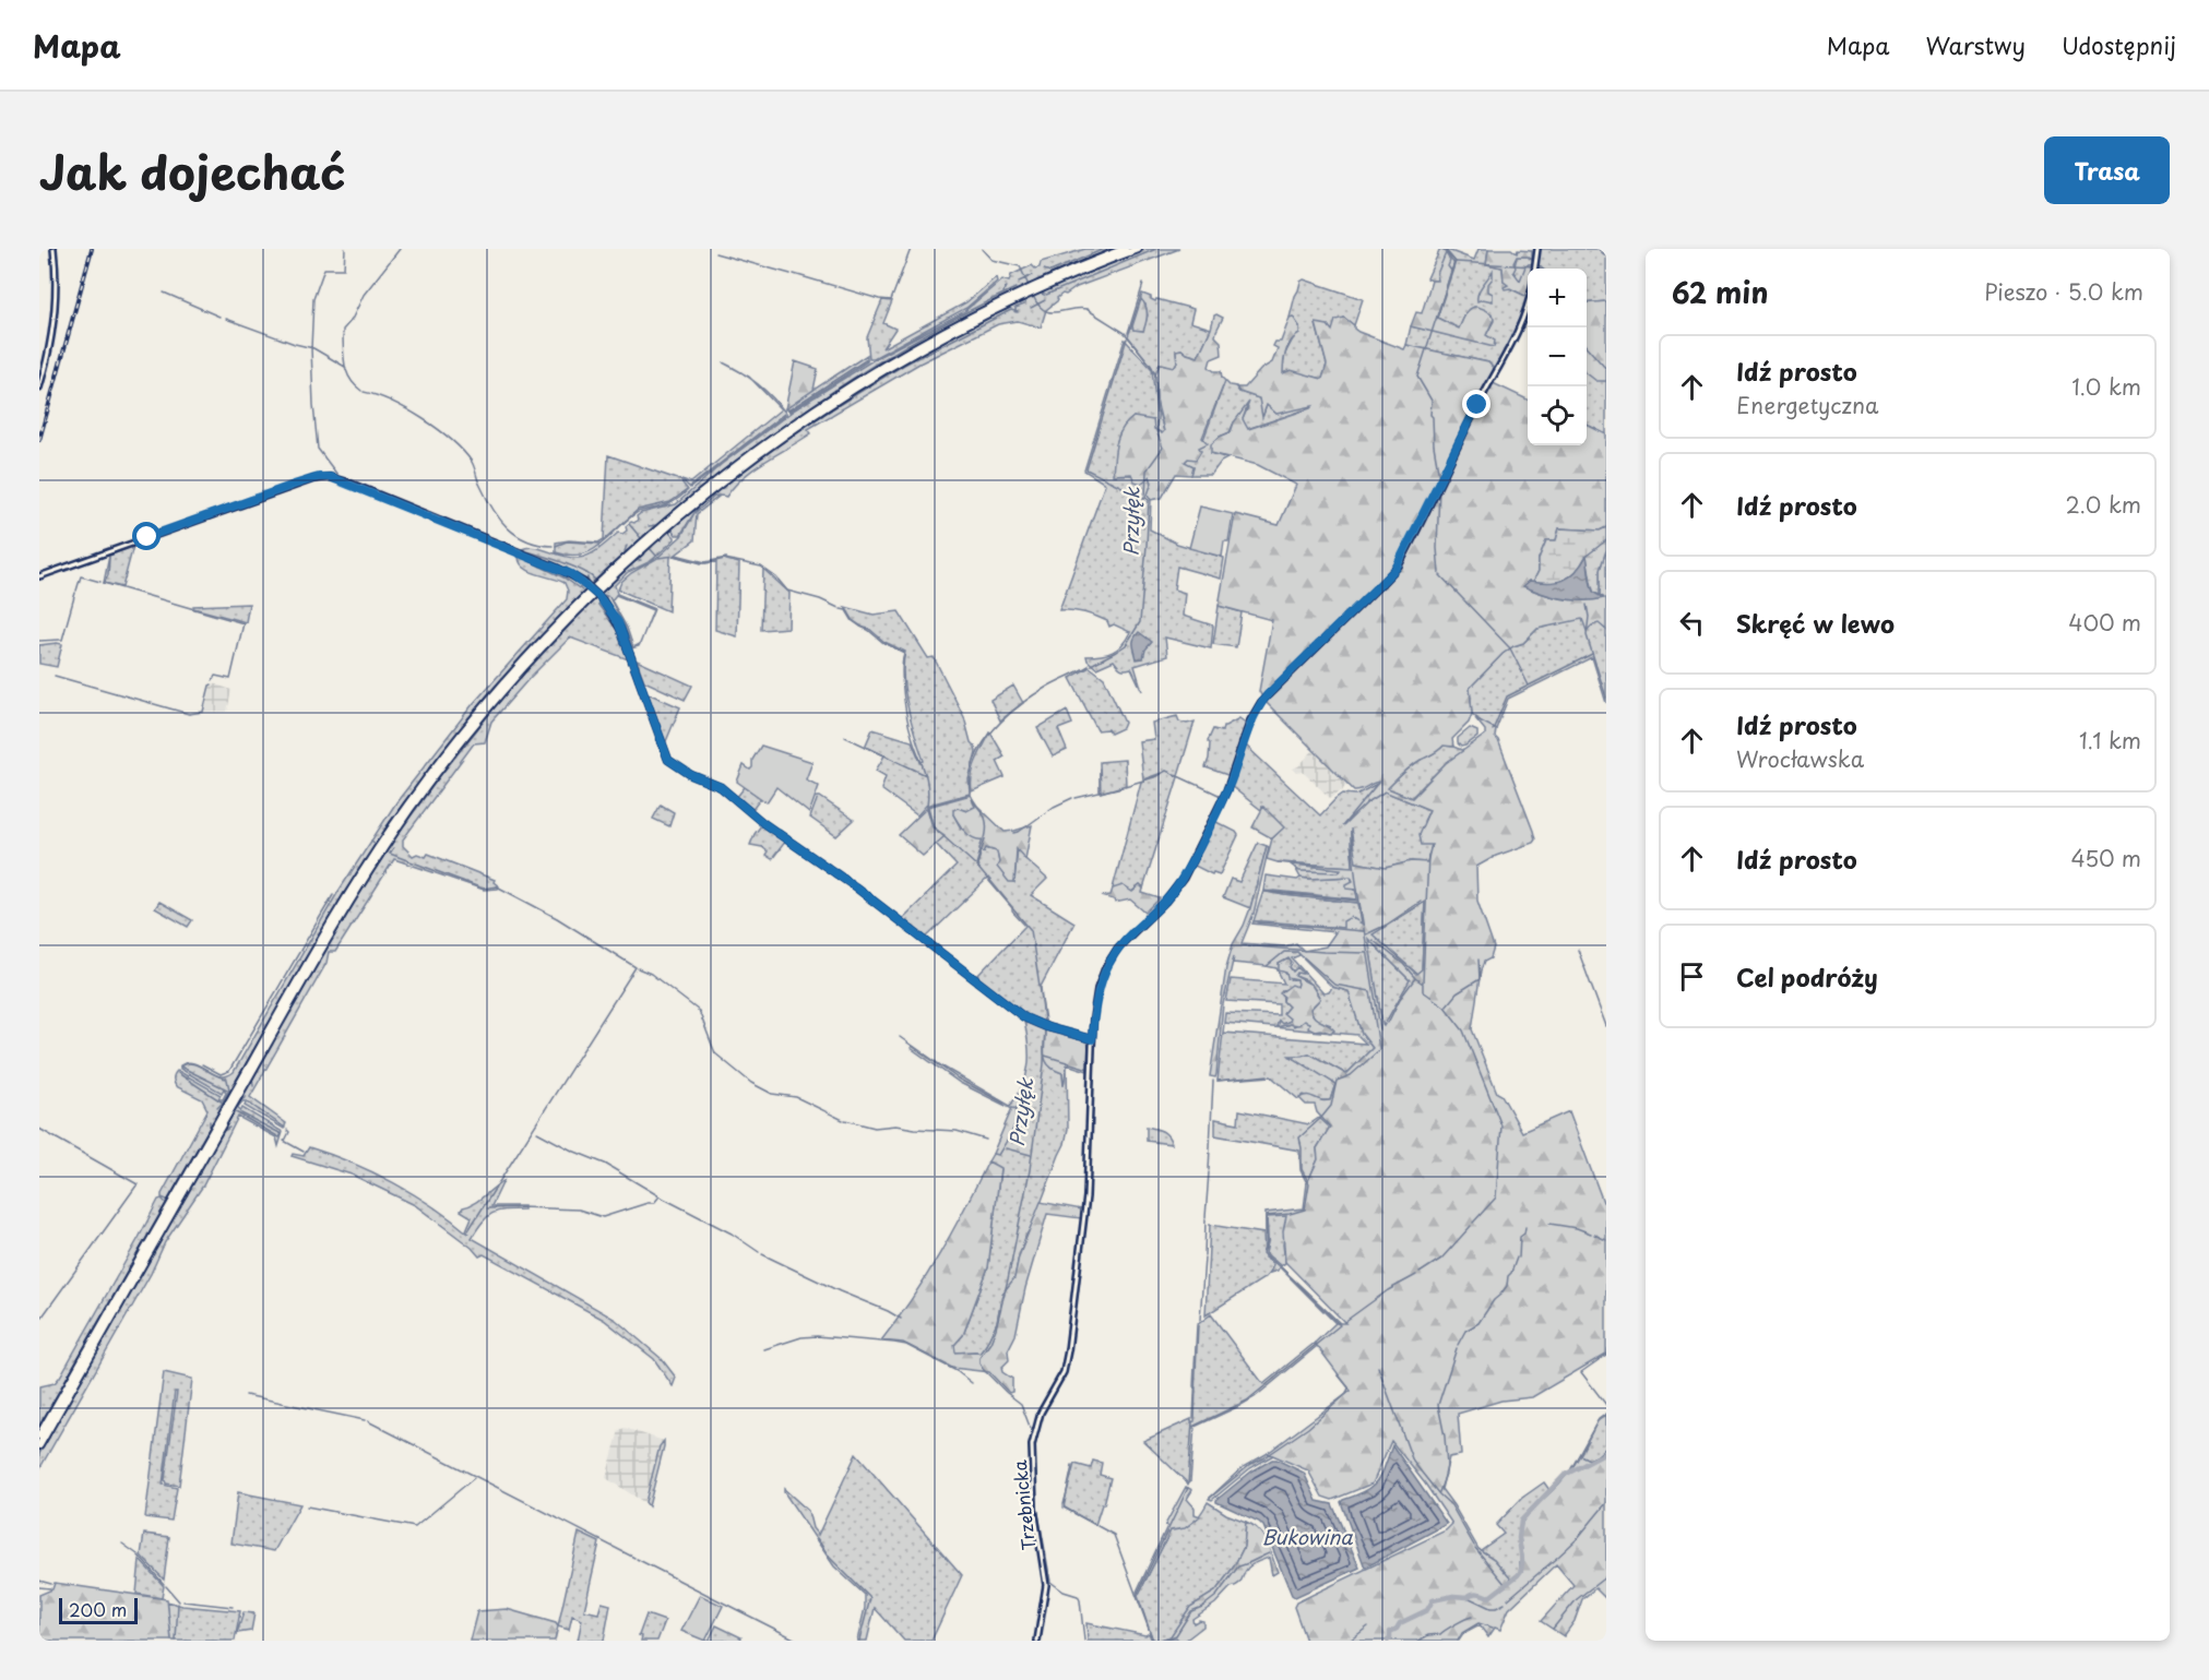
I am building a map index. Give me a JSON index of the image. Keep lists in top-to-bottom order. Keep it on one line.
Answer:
{"streets":{"street":["Trzebnicka"]},"water":["Przyłęk","Bukowina"],"scale_bar":"200 m","page":{"header":"Mapa","nav":["Mapa","Warstwy","Udostępnij"],"title":"Jak dojechać","buttons":"Trasa","heading":["62 min","Pieszo · 5.0 km"],"map_buttons":["+","−"],"list":[["Idź prosto","Energetyczna","1.0 km"],["Idź prosto","2.0 km"],["Skręć w lewo","400 m"],["Idź prosto","Wrocławska","1.1 km"],["Idź prosto","450 m"],"Cel podróży"],"scale":"200 m"}}
